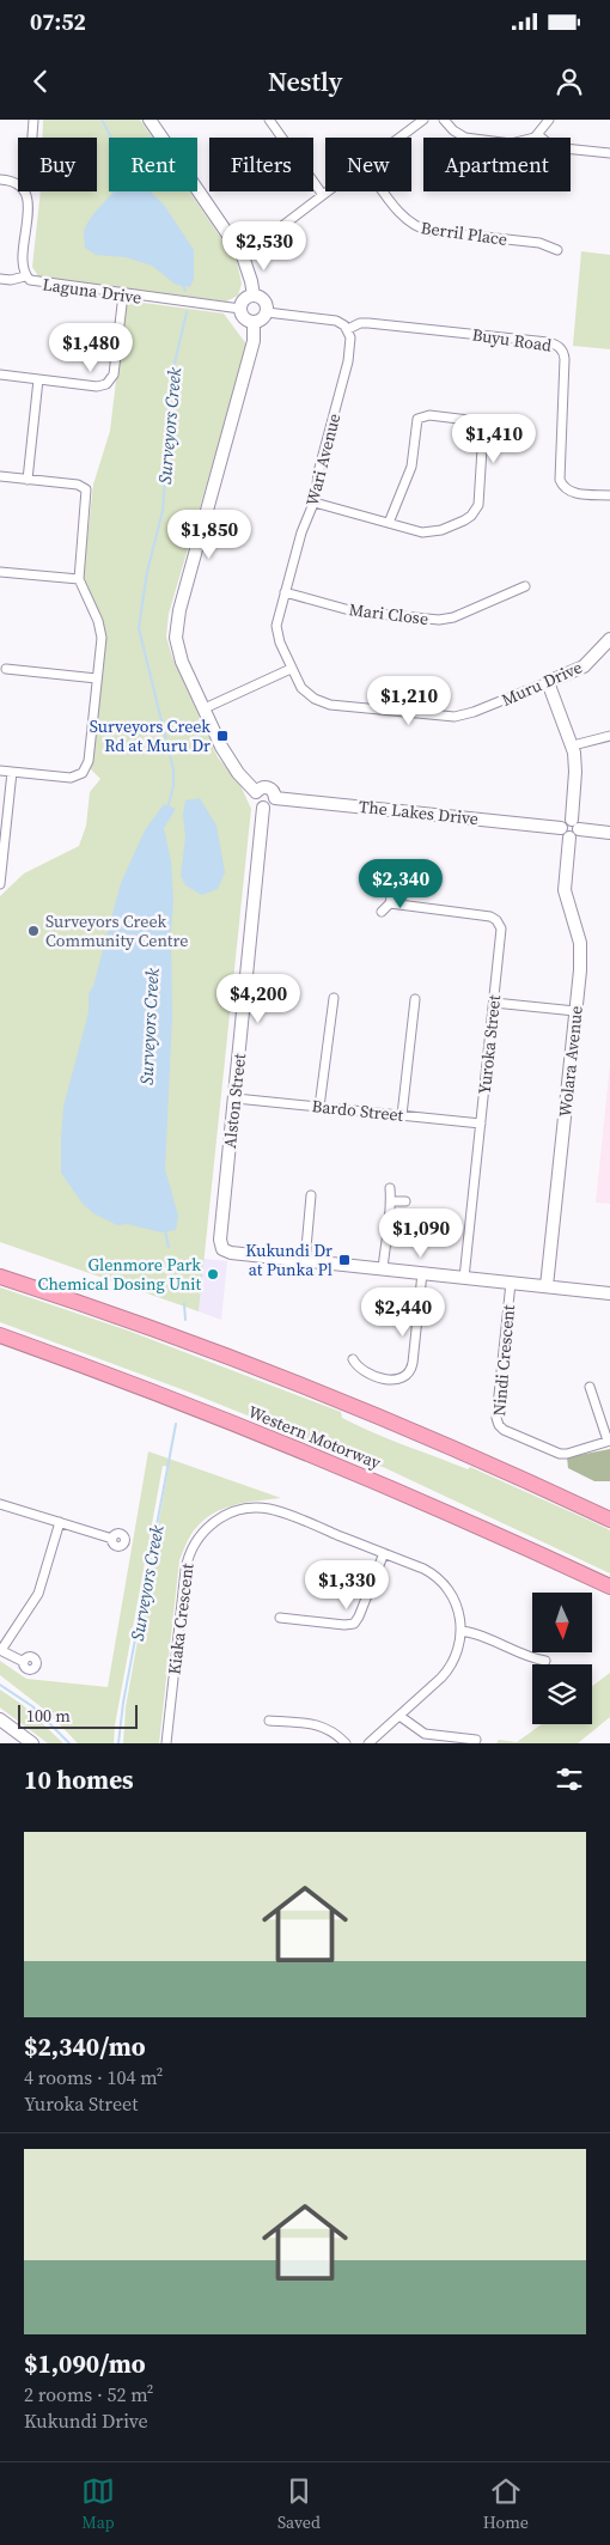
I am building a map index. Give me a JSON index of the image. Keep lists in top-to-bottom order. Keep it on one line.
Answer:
{"streets":{"highway":["Western Motorway"],"street":["Berril Place","Laguna Drive","Buyu Road","Wari Avenue","Mari Close","Muru Drive","The Lakes Drive","Yuroka Street","Wolara Avenue","Alston Street","Bardo Street","Nindi Crescent","Kiaka Crescent"]},"crossings":[["Buyu Road","Wari Avenue"],["Wari Avenue","Mari Close"],["Wari Avenue","Muru Drive"],["Muru Drive","Wolara Avenue"],["The Lakes Drive","Wolara Avenue"],["The Lakes Drive","Alston Street"],["Yuroka Street","Bardo Street"],["Alston Street","Bardo Street"]],"water":["Surveyors Creek"],"places":{"transit":["Surveyors Creek Rd at Muru Dr","Kukundi Dr at Punka Pl"],"other":["Surveyors Creek Community Centre","Glenmore Park Chemical Dosing Unit"]},"scale_bar":"100 m","north":"bottom","page":{"status":"07:52","header":"Nestly","chip":["Buy","Rent","Filters","New","Apartment"],"price":["$2,530","$1,480","$1,410","$1,850","$1,210","$2,340","$4,200","$1,090","$2,440","$1,330"],"scale":"100 m","heading":"10 homes","list":[{"name":"$2,340/mo","note":"4 rooms · 104 m² · Yuroka Street"},{"name":"$1,090/mo","note":"2 rooms · 52 m² · Kukundi Drive"}],"tabs":["Map","Saved","Home"]}}
